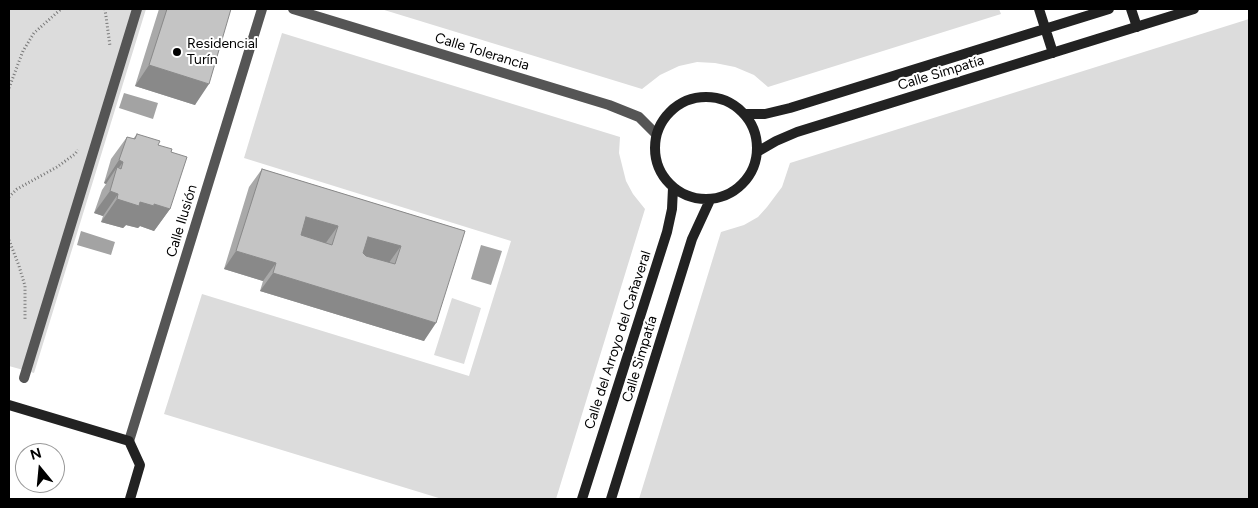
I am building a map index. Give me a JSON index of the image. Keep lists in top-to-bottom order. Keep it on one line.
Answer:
{"streets":{"main road":["Calle Simpatía","Calle del Arroyo del Cañaveral"],"street":["Calle Tolerancia","Calle Ilusión"]},"crossings":[["Calle Tolerancia","Calle Simpatía"],["Calle Tolerancia","Calle del Arroyo del Cañaveral"],["Calle Simpatía","Calle del Arroyo del Cañaveral"]],"places":["Residencial Turín"],"north":"top"}
